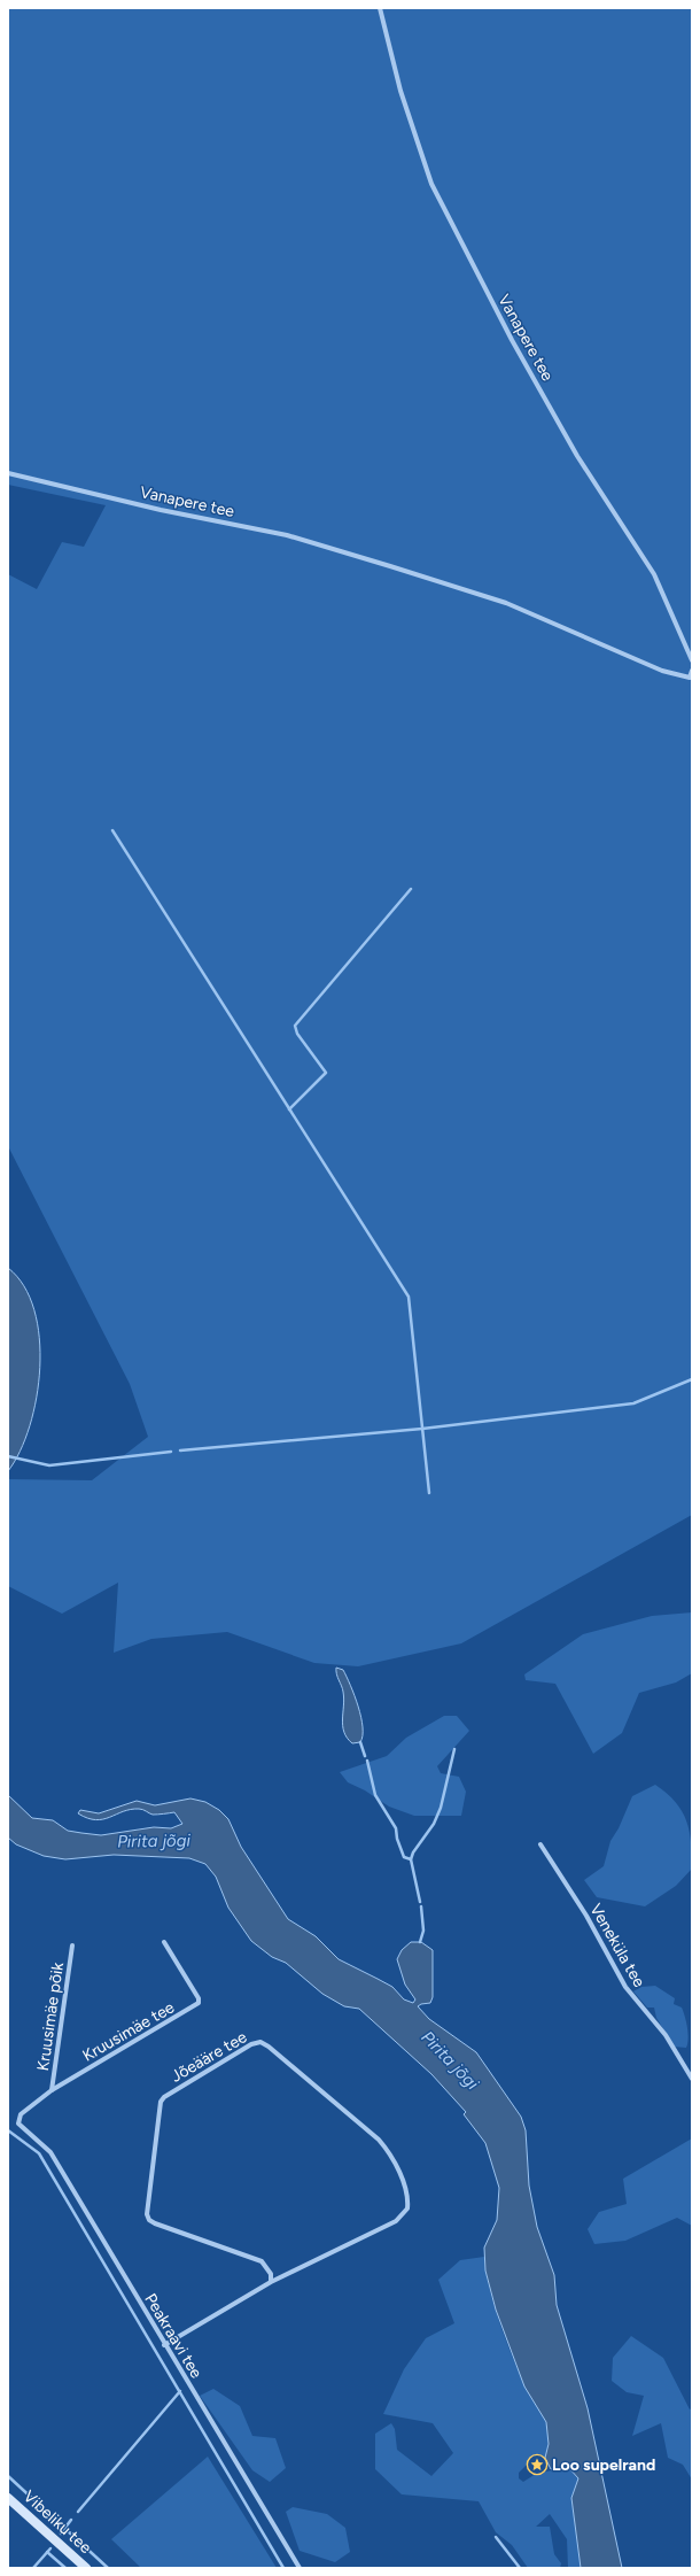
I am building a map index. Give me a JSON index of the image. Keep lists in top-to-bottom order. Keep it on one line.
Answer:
{"streets":{"street":["Vanapere tee","Veneküla tee","Kruusimäe põik","Kruusimäe tee","Jõeääre tee","Peakraavi tee","Vibeliku tee"]},"crossings":[["Kruusimäe põik","Kruusimäe tee"],["Kruusimäe tee","Peakraavi tee"],["Jõeääre tee","Peakraavi tee"]],"water":["Pirita jõgi"],"places":{"place":["Loo supelrand"]}}
